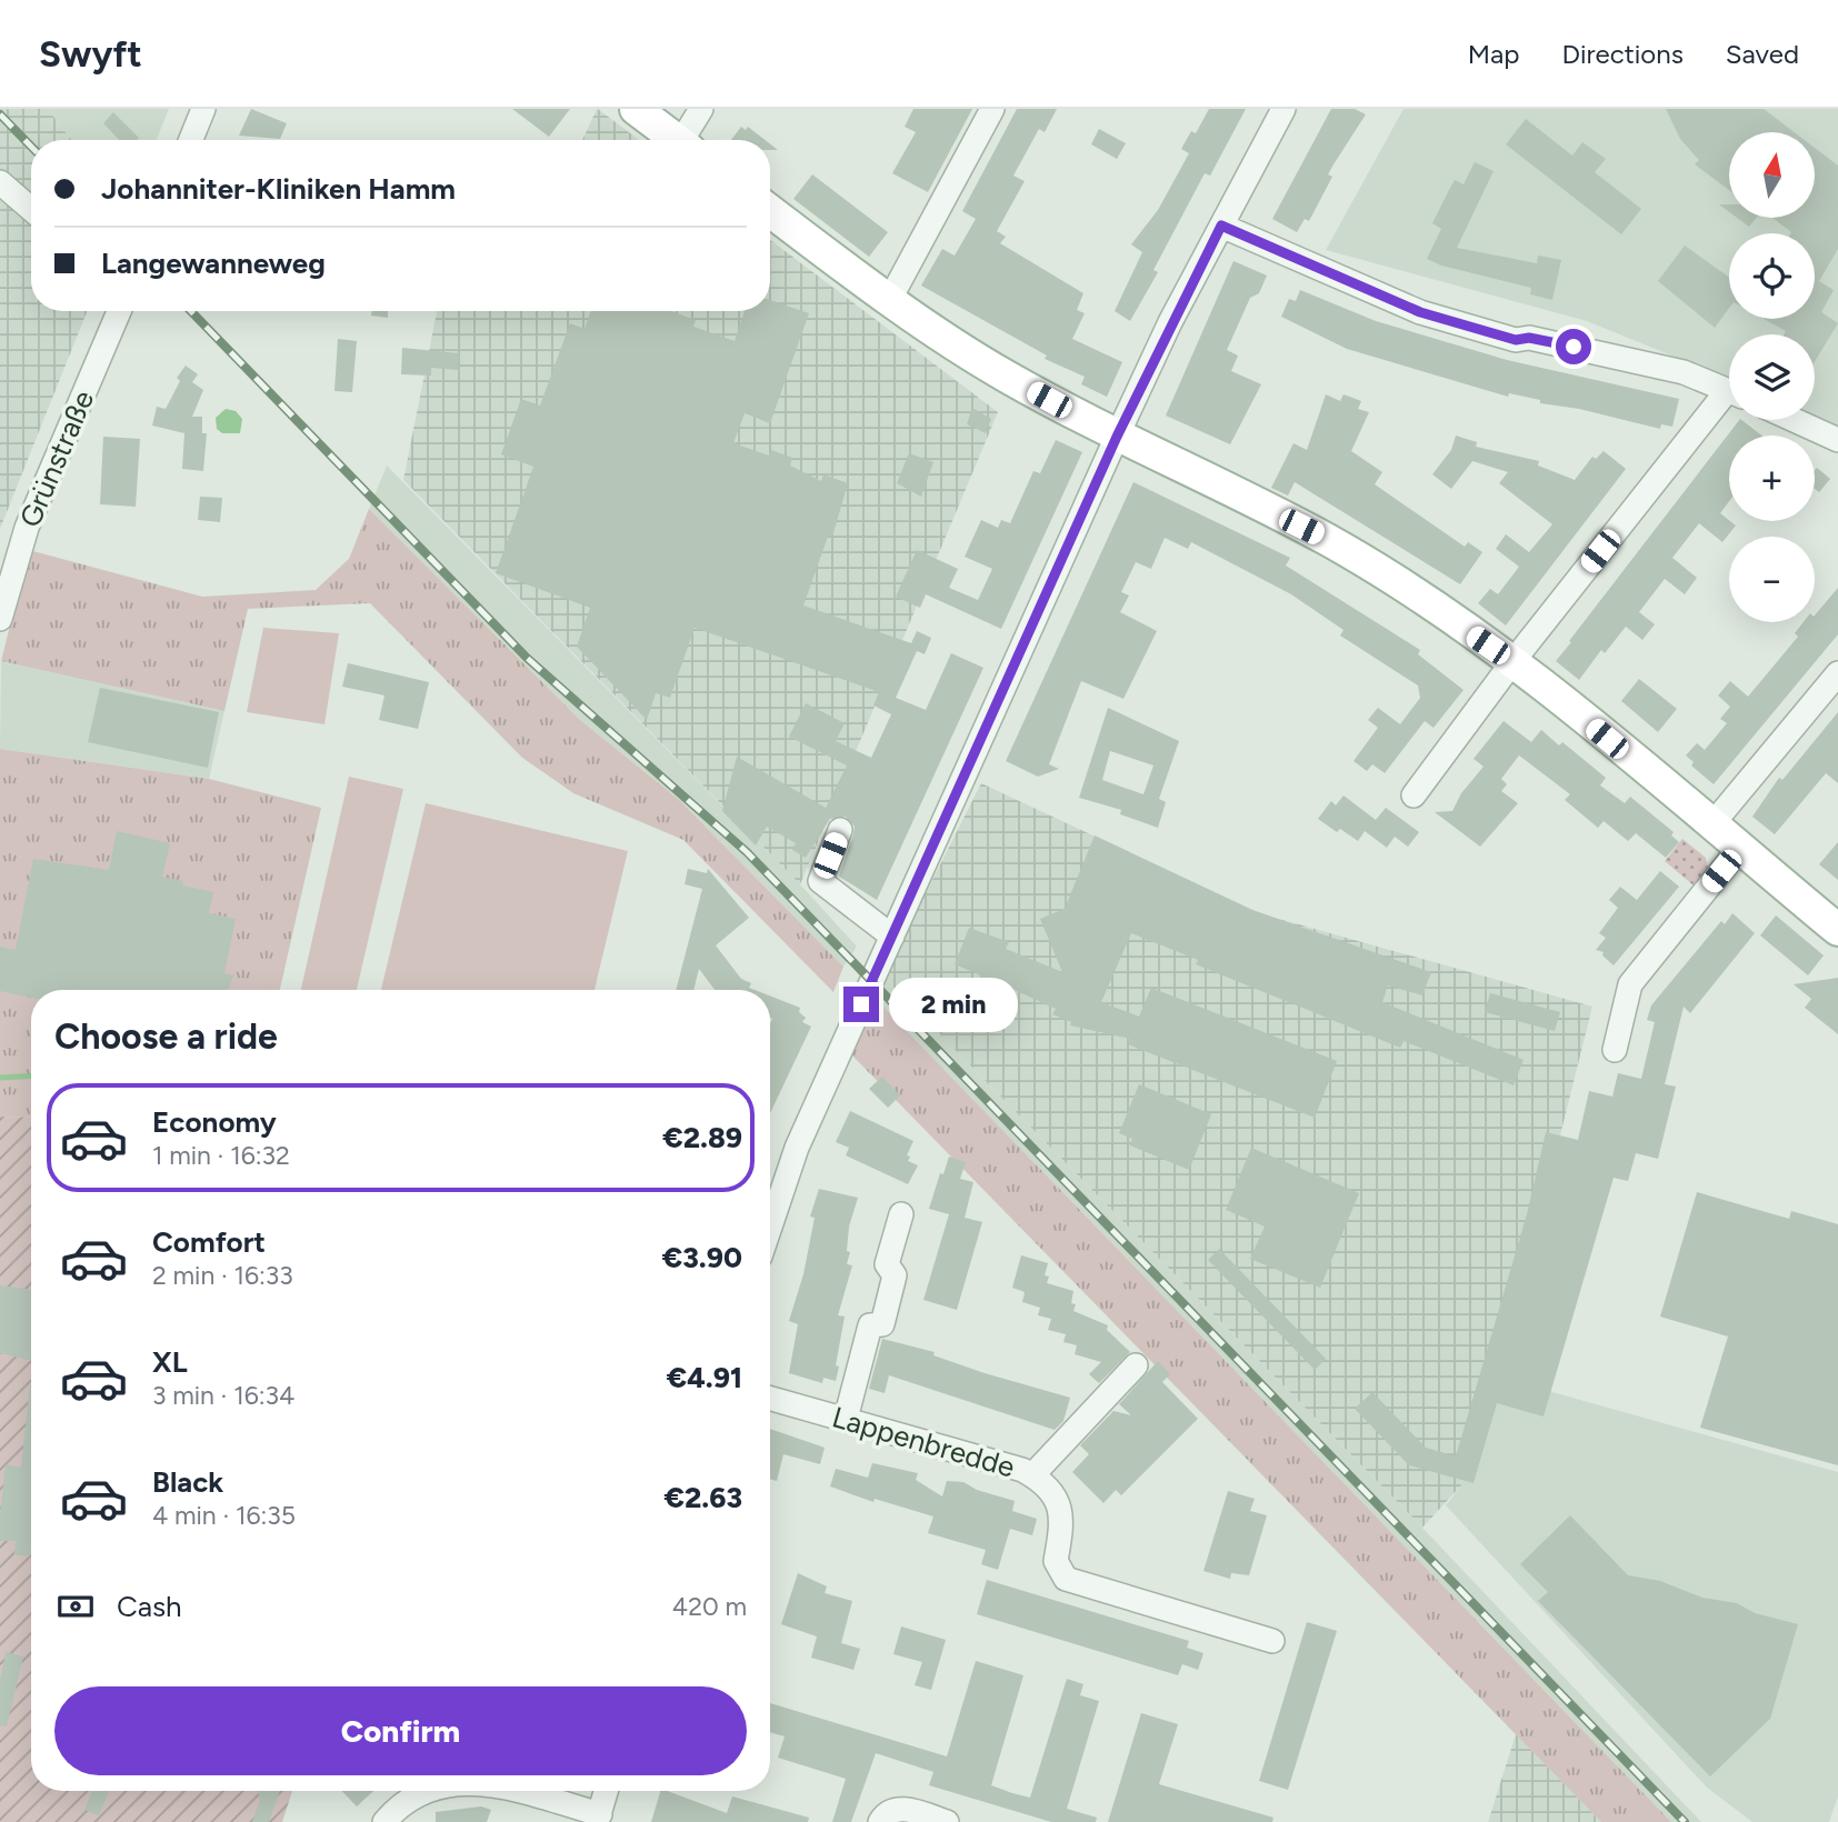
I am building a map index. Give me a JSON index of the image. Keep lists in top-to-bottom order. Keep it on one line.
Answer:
{"streets":{"street":["Grünstraße","Lappenbredde"]},"north":"top","page":{"header":"Swyft","nav":["Map","Directions","Saved"],"map_buttons":["+","−"],"banner":["Johanniter-Kliniken Hamm","Langewanneweg"],"bubble":"2 min","heading":"Choose a ride","list":[{"name":"Economy","note":"1 min · 16:32","value":"€2.89"},{"name":"Comfort","note":"2 min · 16:33","value":"€3.90"},{"name":"XL","note":"3 min · 16:34","value":"€4.91"},{"name":"Black","note":"4 min · 16:35","value":"€2.63"}],"pay":["Cash","420 m"],"buttons":"Confirm"}}
